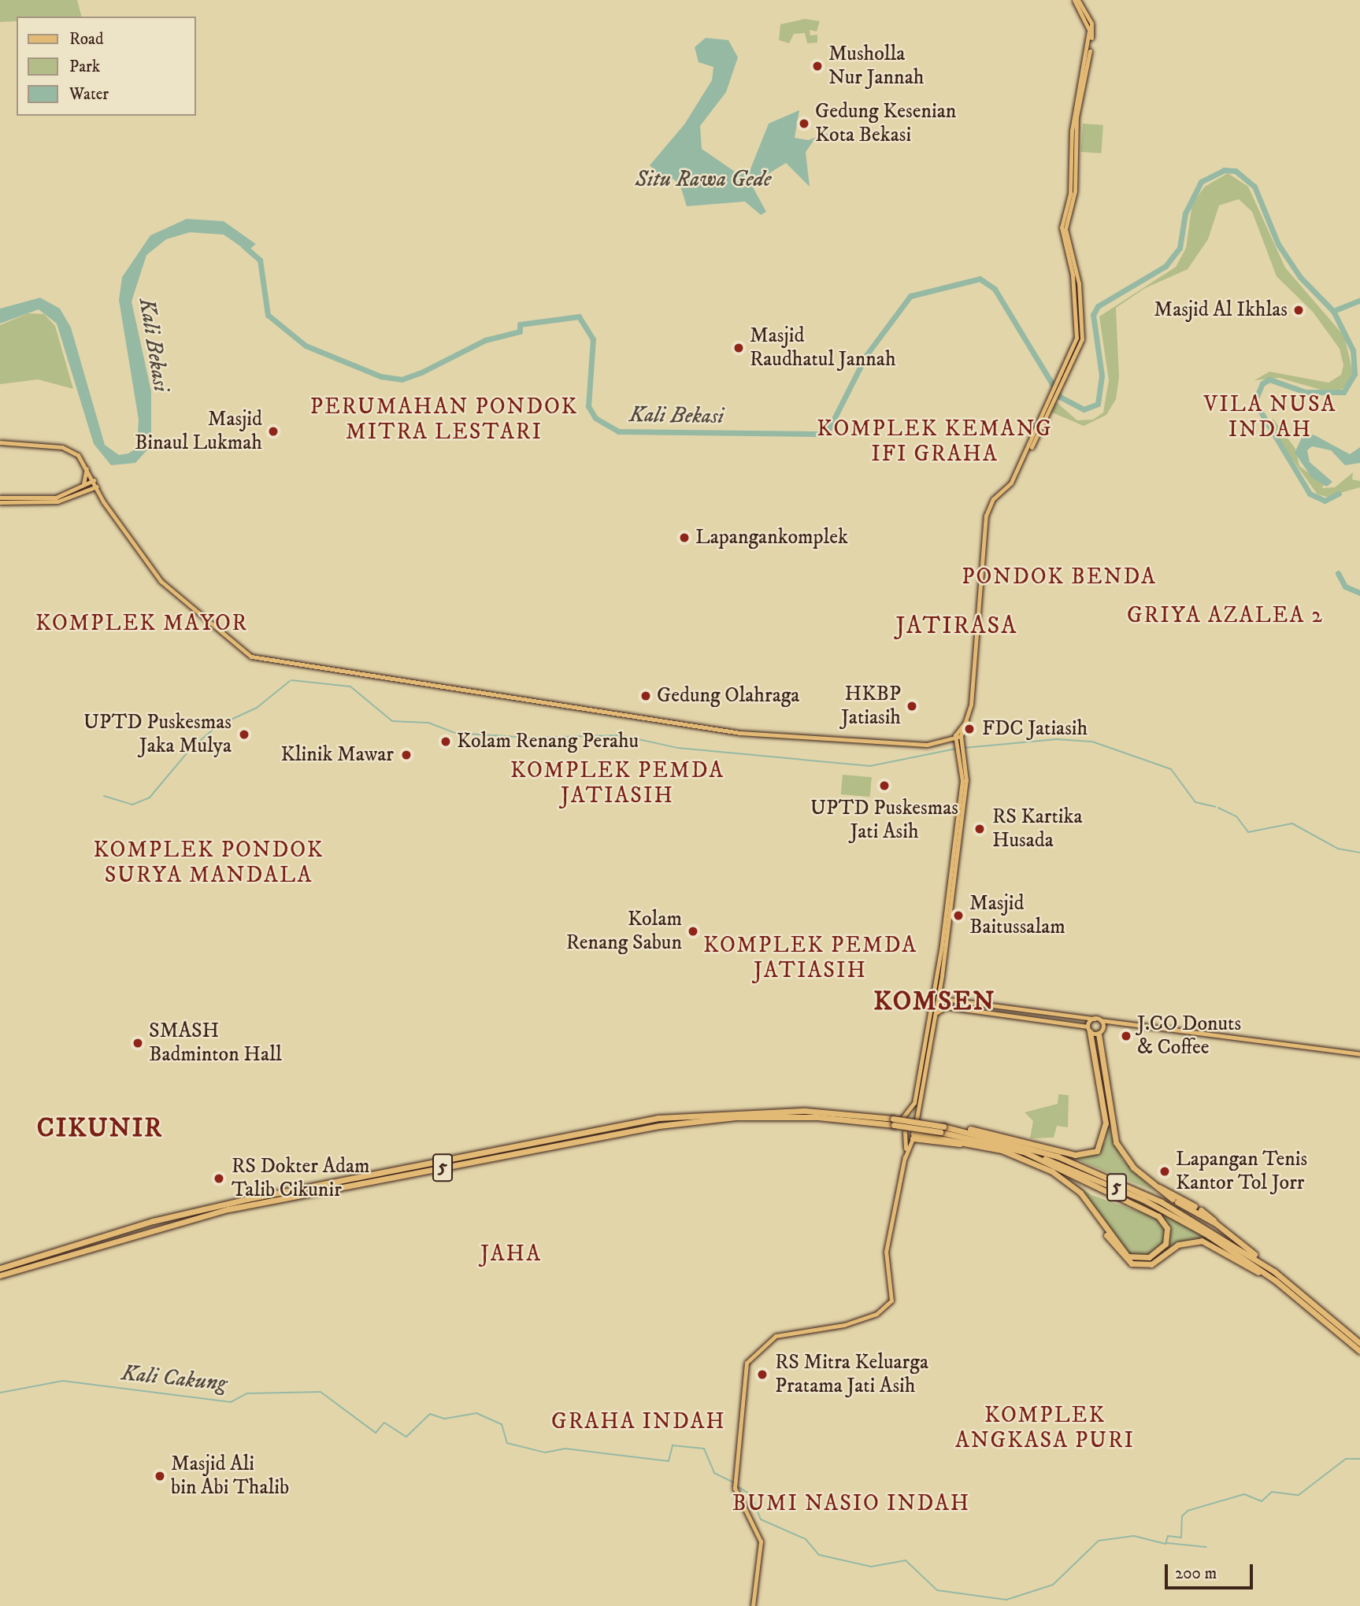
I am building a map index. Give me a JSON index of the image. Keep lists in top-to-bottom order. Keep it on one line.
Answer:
{"streets":{"highway":["5"]},"districts":["VILA NUSA INDAH","PERUMAHAN PONDOK MITRA LESTARI","KOMPLEK KEMANG IFI GRAHA","PONDOK BENDA","GRIYA AZALEA 2","KOMPLEK MAYOR","JATIRASA","KOMPLEK PEMDA JATIASIH","KOMPLEK PONDOK SURYA MANDALA","KOMPLEK PEMDA JATIASIH","KOMSEN","CIKUNIR","JAHA","KOMPLEK ANGKASA PURI","GRAHA INDAH","BUMI NASIO INDAH"],"water":["Situ Rawa Gede","Kali Bekasi","Kali Cakung"],"places":["Musholla Nur Jannah","Gedung Kesenian Kota Bekasi","Masjid Al Ikhlas","Masjid Raudhatul Jannah","Masjid Binaul Lukmah","Lapangankomplek","Gedung Olahraga","HKBP Jatiasih","FDC Jatiasih","UPTD Puskesmas Jaka Mulya","Kolam Renang Perahu","Klinik Mawar","UPTD Puskesmas Jati Asih","RS Kartika Husada","Masjid Baitussalam","Kolam Renang Sabun","J.CO Donuts & Coffee","SMASH Badminton Hall","Lapangan Tenis Kantor Tol Jorr","RS Dokter Adam Talib Cikunir","RS Mitra Keluarga Pratama Jati Asih","Masjid Ali bin Abi Thalib"],"legend":["Road","Park","Water"],"scale_bar":"200 m"}
